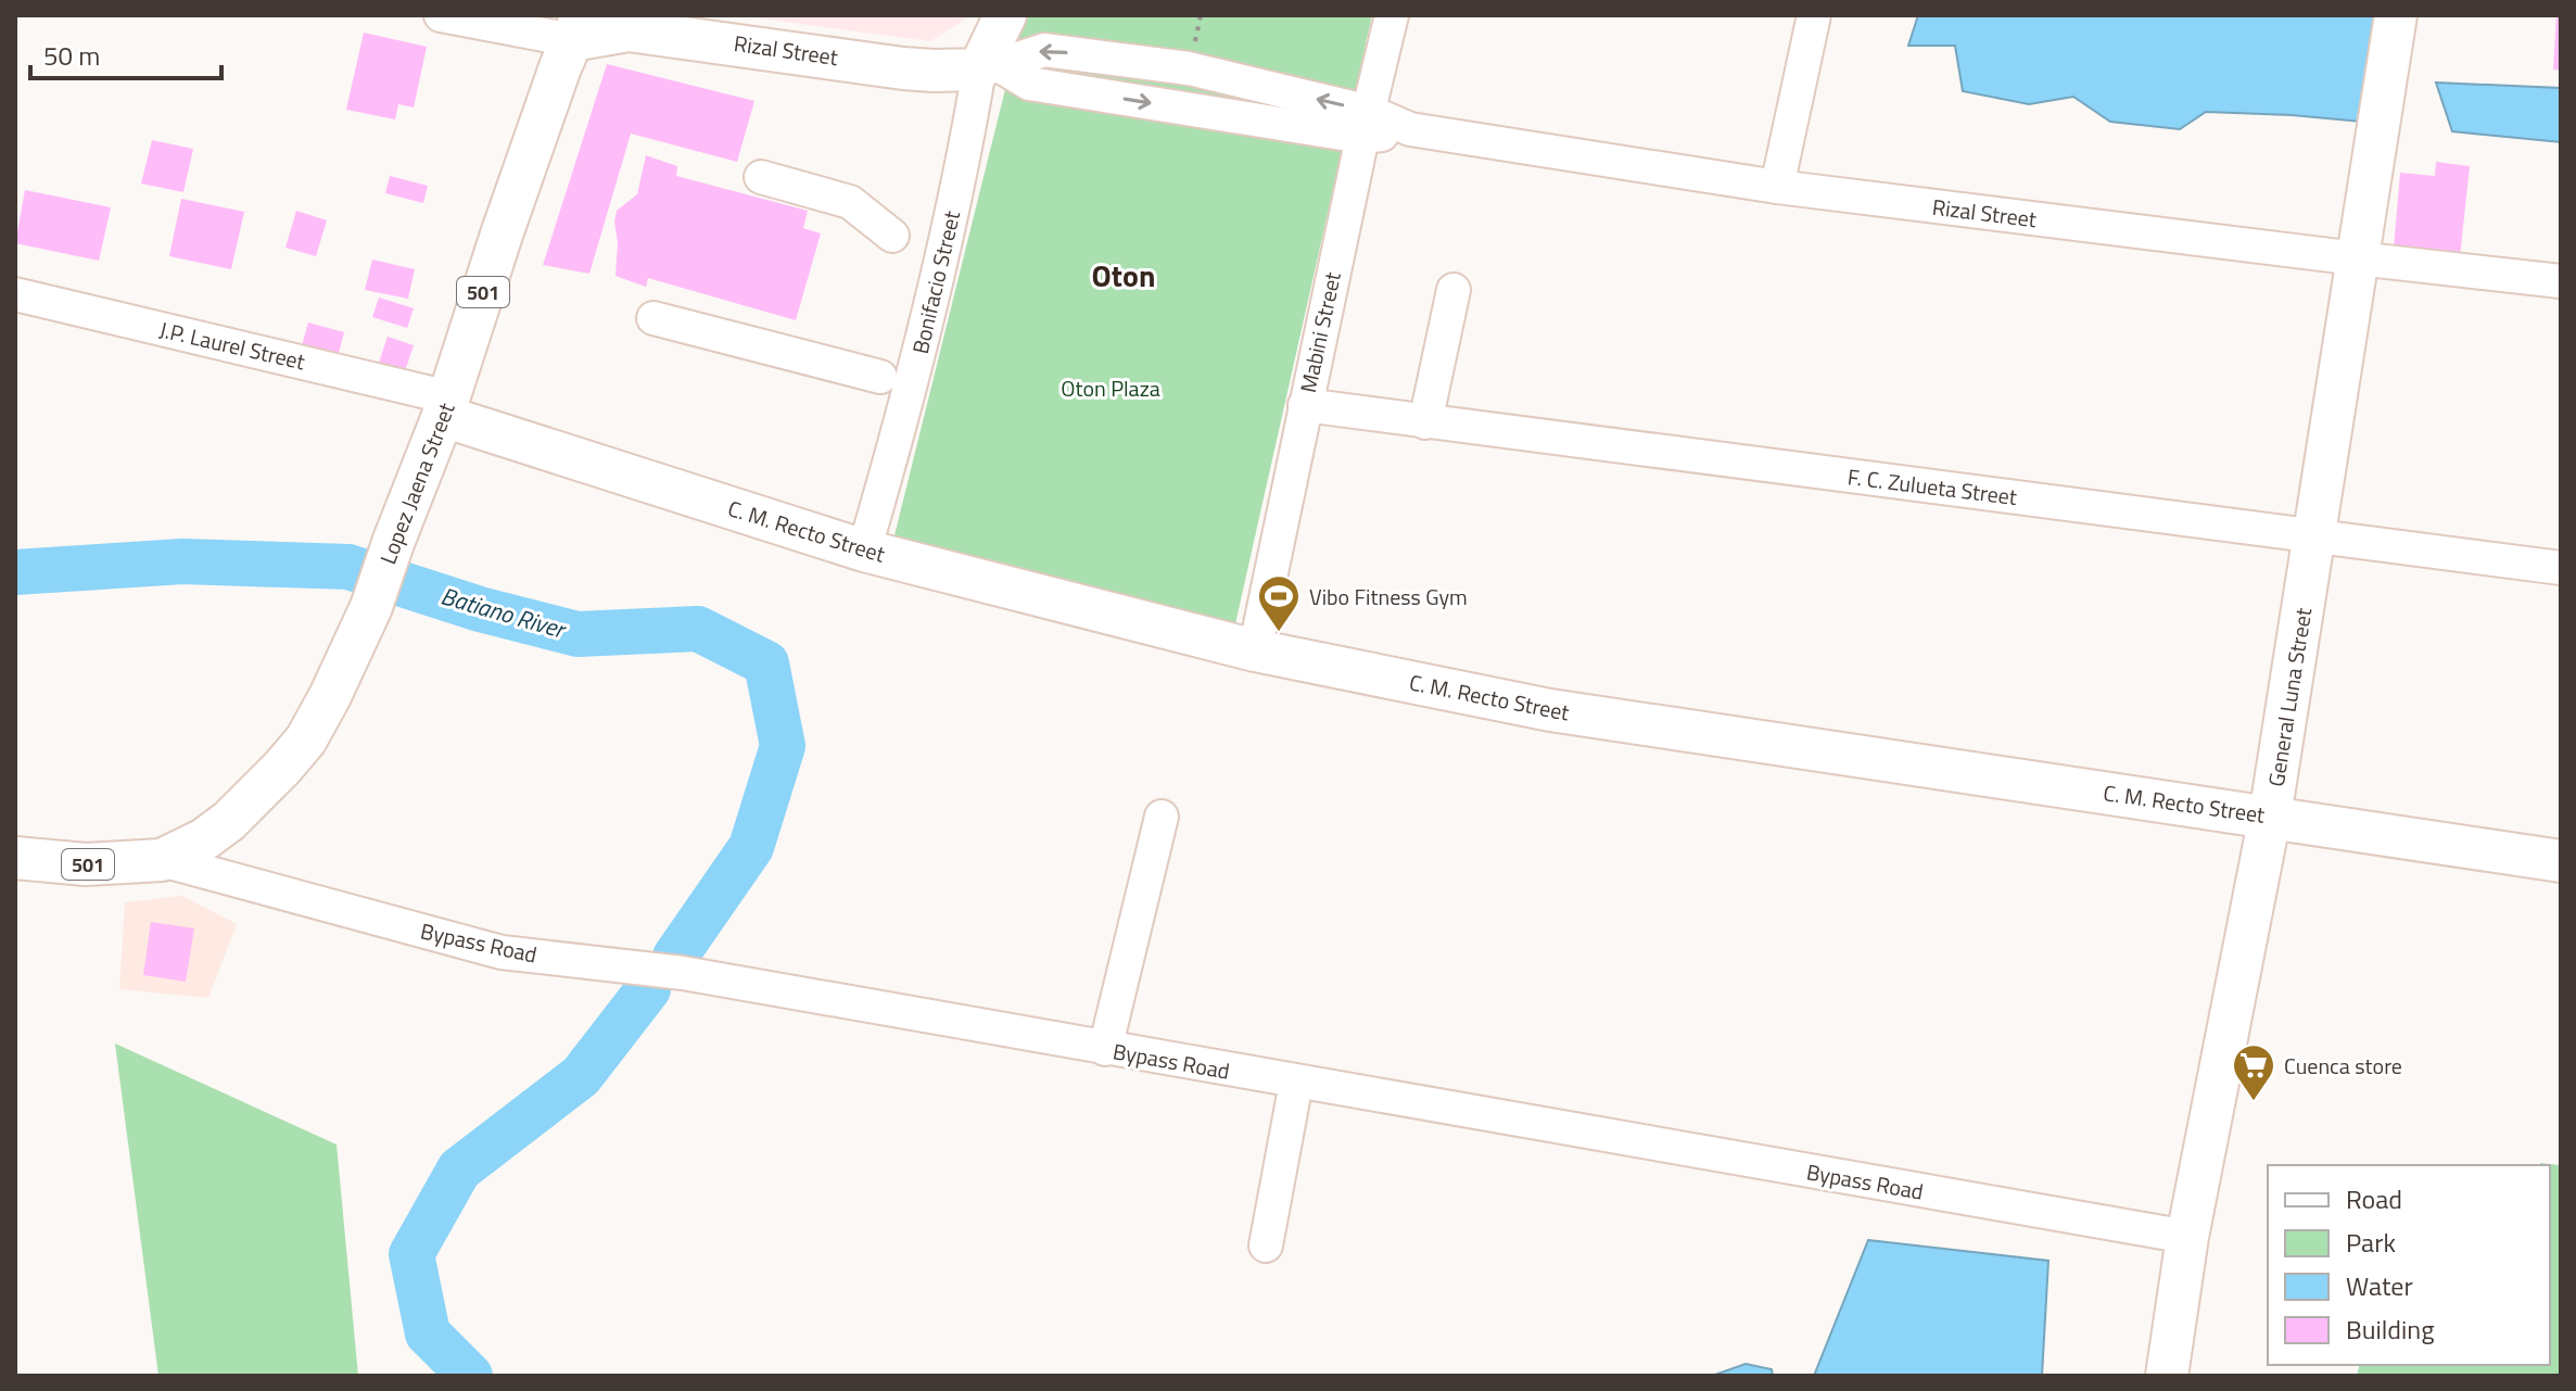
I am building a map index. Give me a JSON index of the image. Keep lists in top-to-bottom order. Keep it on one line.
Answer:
{"streets":{"main road":["Rizal Street","Bonifacio Street","501","Lopez Jaena Street","C. M. Recto Street","General Luna Street"],"street":["Mabini Street","J.P. Laurel Street","F. C. Zulueta Street","Bypass Road"]},"crossings":[["Rizal Street","Bonifacio Street"],["Rizal Street","Mabini Street"],["Rizal Street","Lopez Jaena Street"],["Rizal Street","General Luna Street"],["Bonifacio Street","C. M. Recto Street"],["501","Lopez Jaena Street"],["501","Bypass Road"],["Mabini Street","F. C. Zulueta Street"],["Mabini Street","C. M. Recto Street"],["J.P. Laurel Street","Lopez Jaena Street"],["J.P. Laurel Street","C. M. Recto Street"],["Lopez Jaena Street","C. M. Recto Street"],["Lopez Jaena Street","Bypass Road"],["F. C. Zulueta Street","General Luna Street"],["C. M. Recto Street","General Luna Street"],["General Luna Street","Bypass Road"]],"districts":["Oton"],"water":["Batiano River"],"parks":["Oton Plaza"],"places":{"sports":["Vibo Fitness Gym"],"supermarket":["Cuenca store"]},"legend":["Road","Park","Water","Building"],"scale_bar":"50 m"}
